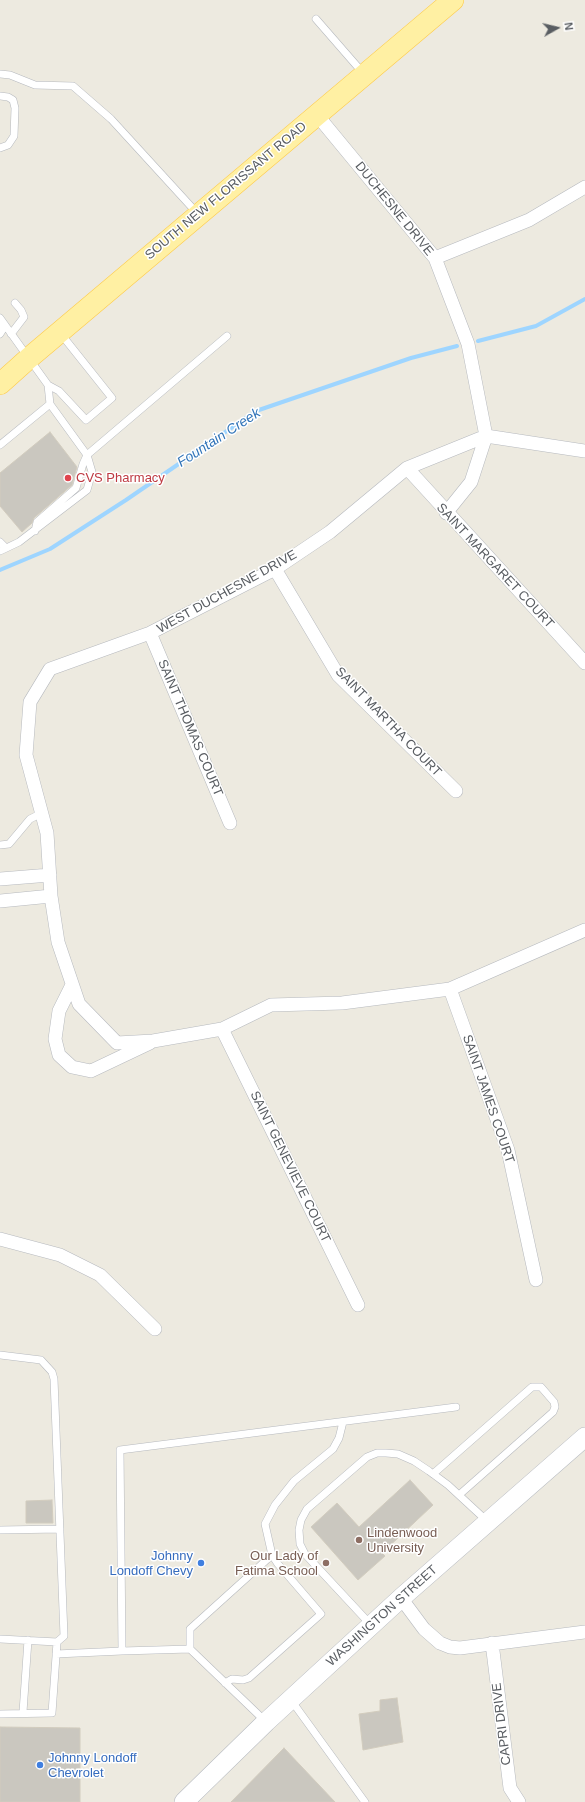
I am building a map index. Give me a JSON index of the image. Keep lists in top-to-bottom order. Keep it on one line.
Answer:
{"streets":{"main road":["SOUTH NEW FLORISSANT ROAD","WASHINGTON STREET"],"street":["DUCHESNE DRIVE","SAINT MARGARET COURT","WEST DUCHESNE DRIVE","SAINT MARTHA COURT","SAINT THOMAS COURT","SAINT JAMES COURT","SAINT GENEVIEVE COURT","CAPRI DRIVE"]},"crossings":[["SOUTH NEW FLORISSANT ROAD","DUCHESNE DRIVE"],["DUCHESNE DRIVE","SAINT MARGARET COURT"],["DUCHESNE DRIVE","WEST DUCHESNE DRIVE"],["SAINT MARGARET COURT","WEST DUCHESNE DRIVE"],["WEST DUCHESNE DRIVE","SAINT MARTHA COURT"],["WEST DUCHESNE DRIVE","SAINT THOMAS COURT"]],"water":["Fountain Creek"],"places":["CVS Pharmacy","Lindenwood University","Johnny Londoff Chevy","Our Lady of Fatima School","Johnny Londoff Chevrolet"],"north":"right"}
